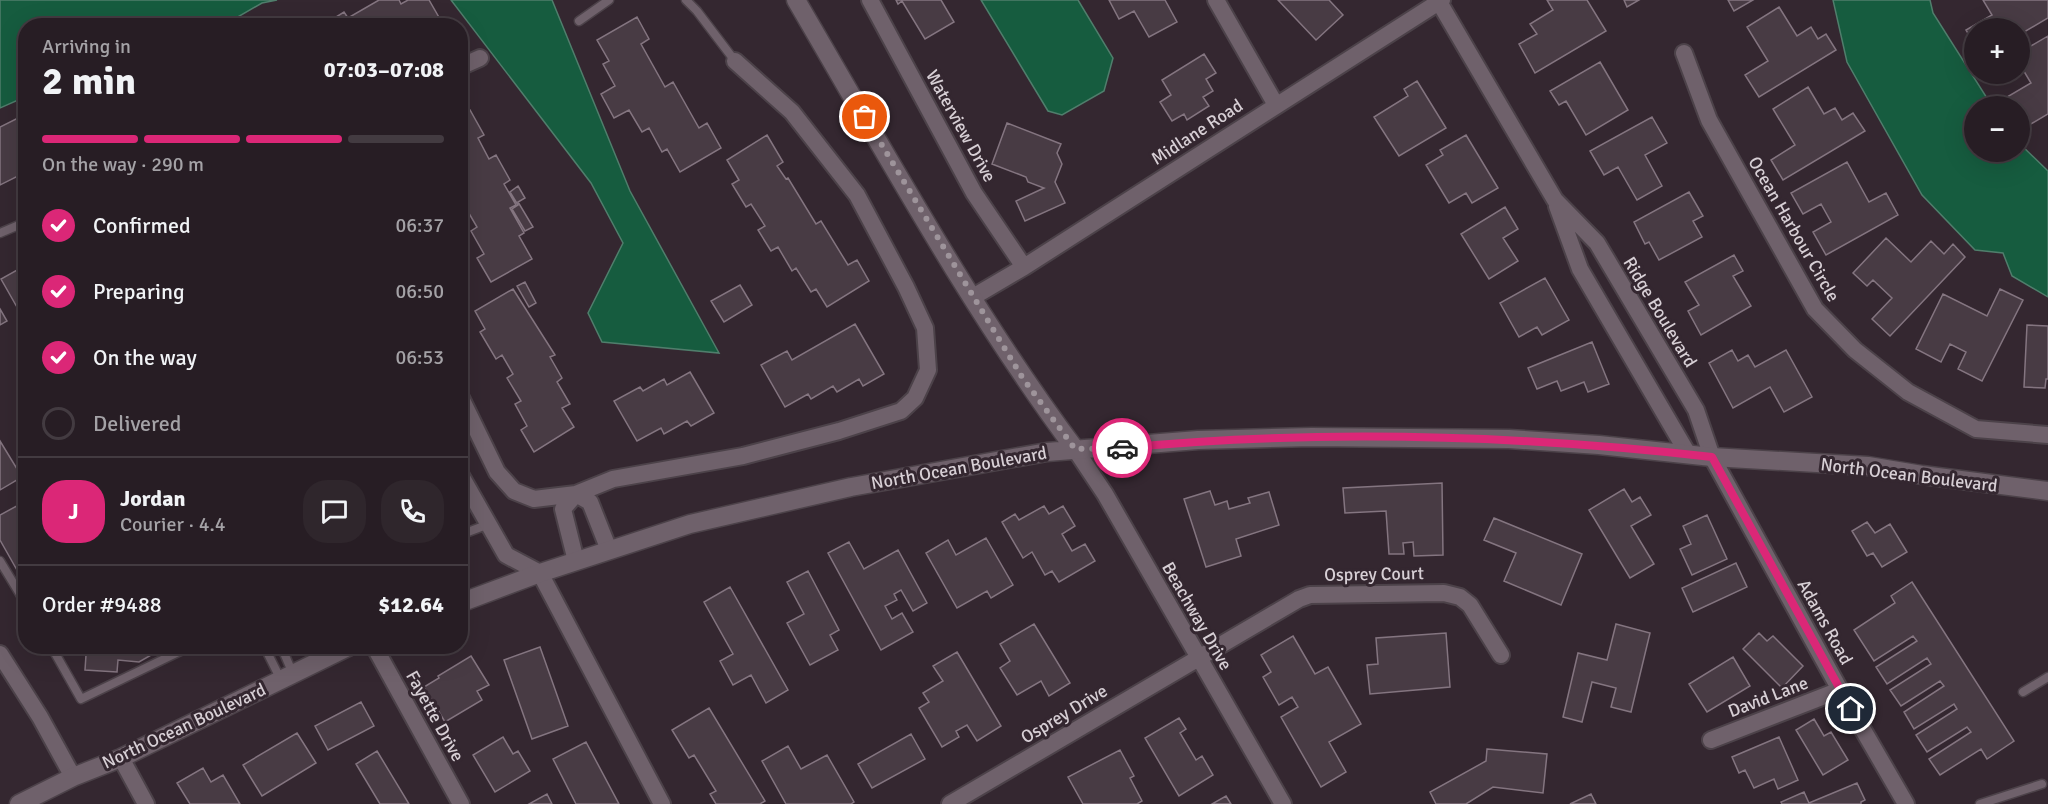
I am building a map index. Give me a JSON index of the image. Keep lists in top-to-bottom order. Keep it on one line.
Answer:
{"streets":{"main road":["North Ocean Boulevard"],"street":["Waterview Drive","Midlane Road","Ocean Harbour Circle","Ridge Boulevard","Osprey Court","Beachway Drive","Adams Road","David Lane","Osprey Drive","Fayette Drive"]},"crossings":[["Waterview Drive","Midlane Road"],["Midlane Road","Ridge Boulevard"],["Ridge Boulevard","North Ocean Boulevard"],["Ridge Boulevard","Adams Road"],["North Ocean Boulevard","Beachway Drive"],["North Ocean Boulevard","Adams Road"],["Osprey Court","Beachway Drive"],["Osprey Court","Osprey Drive"],["Beachway Drive","Osprey Drive"],["Adams Road","David Lane"]],"page":{"map_buttons":["+","−"],"heading":["2 min","Arriving in","07:03–07:08"],"panel":["Jordan","Courier · 4.4","Order #9488","$12.64"],"bar":"On the way · 290 m","list":[["Confirmed","06:37"],["Preparing","06:50"],["On the way","06:53"],"Delivered"],"round":"J"}}
